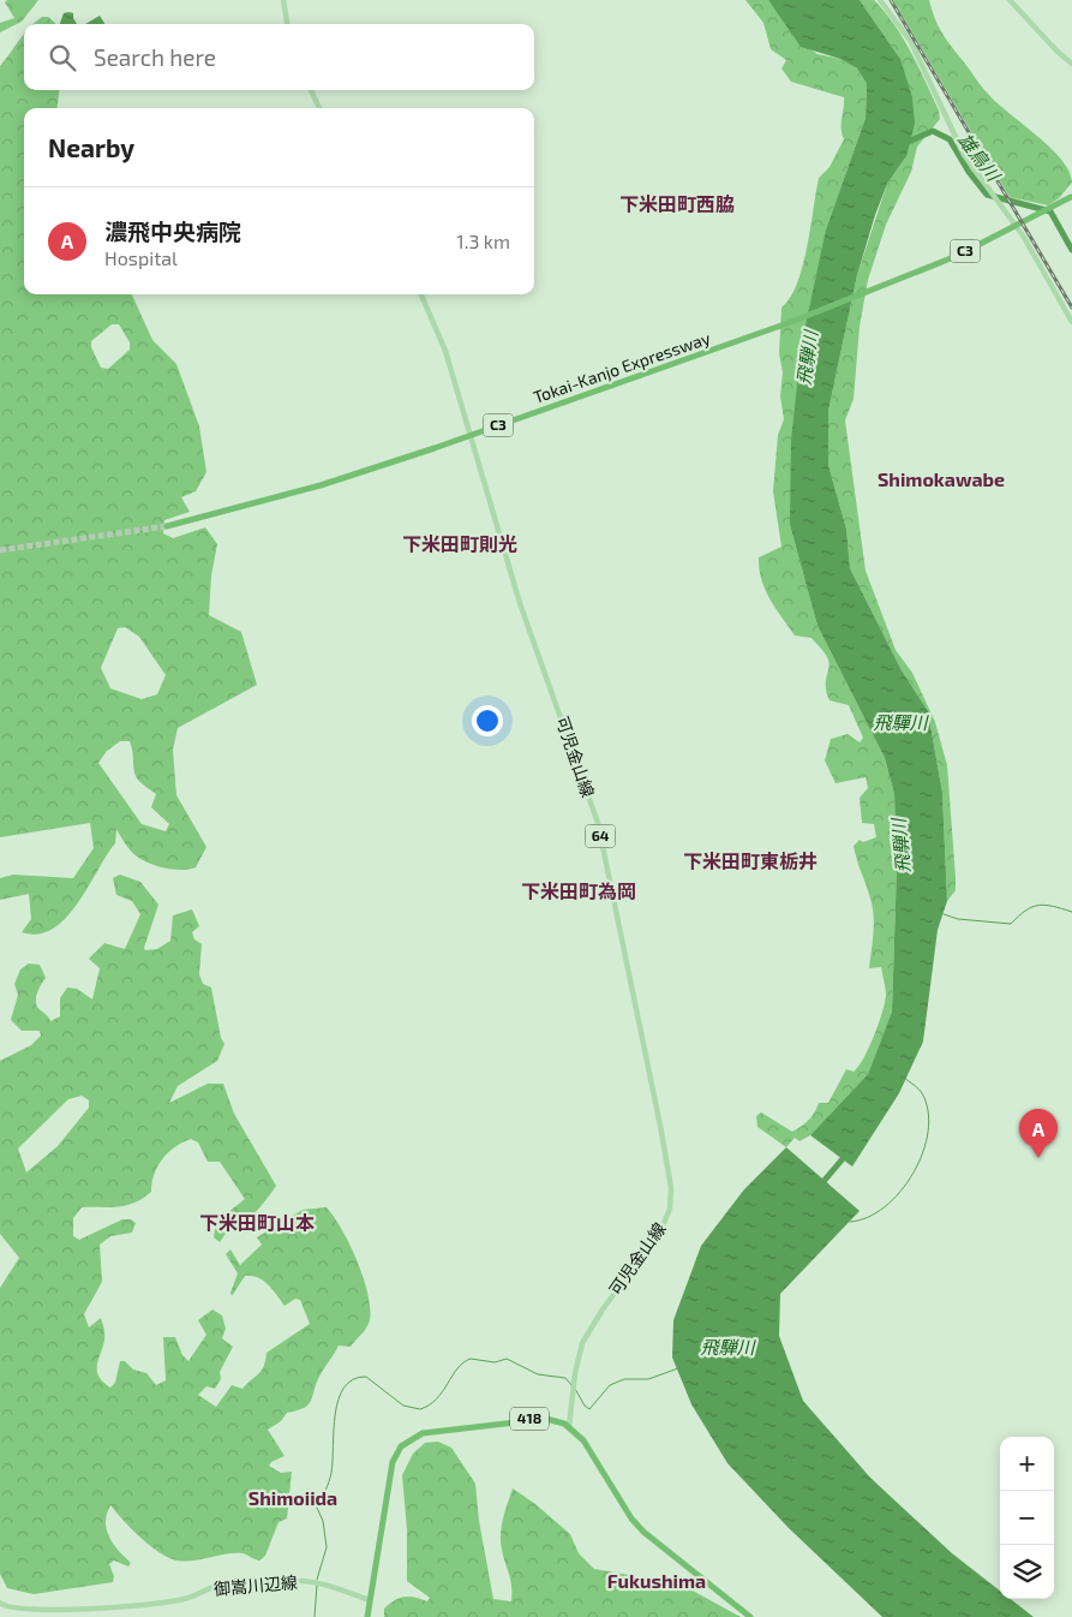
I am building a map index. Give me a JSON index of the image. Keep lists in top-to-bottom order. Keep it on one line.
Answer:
{"streets":{"highway":["C3","Tokai-Kanjo Expressway","418"],"main road":["可児金山線","64","御嵩川辺線"]},"crossings":[["可児金山線","418"],["418","御嵩川辺線"]],"districts":["下米田町西脇","Shimokawabe","下米田町則光","下米田町東栃井","下米田町為岡","下米田町山本","Shimoiida","Fukushima"],"water":["雄鳥川","飛騨川","飛驒川"],"page":{"search":"Search here","heading":"Nearby","list":[{"mark":"A","name":"濃飛中央病院","note":"Hospital","value":"1.3 km"}],"pins":"A","map_buttons":["+","−"]}}
